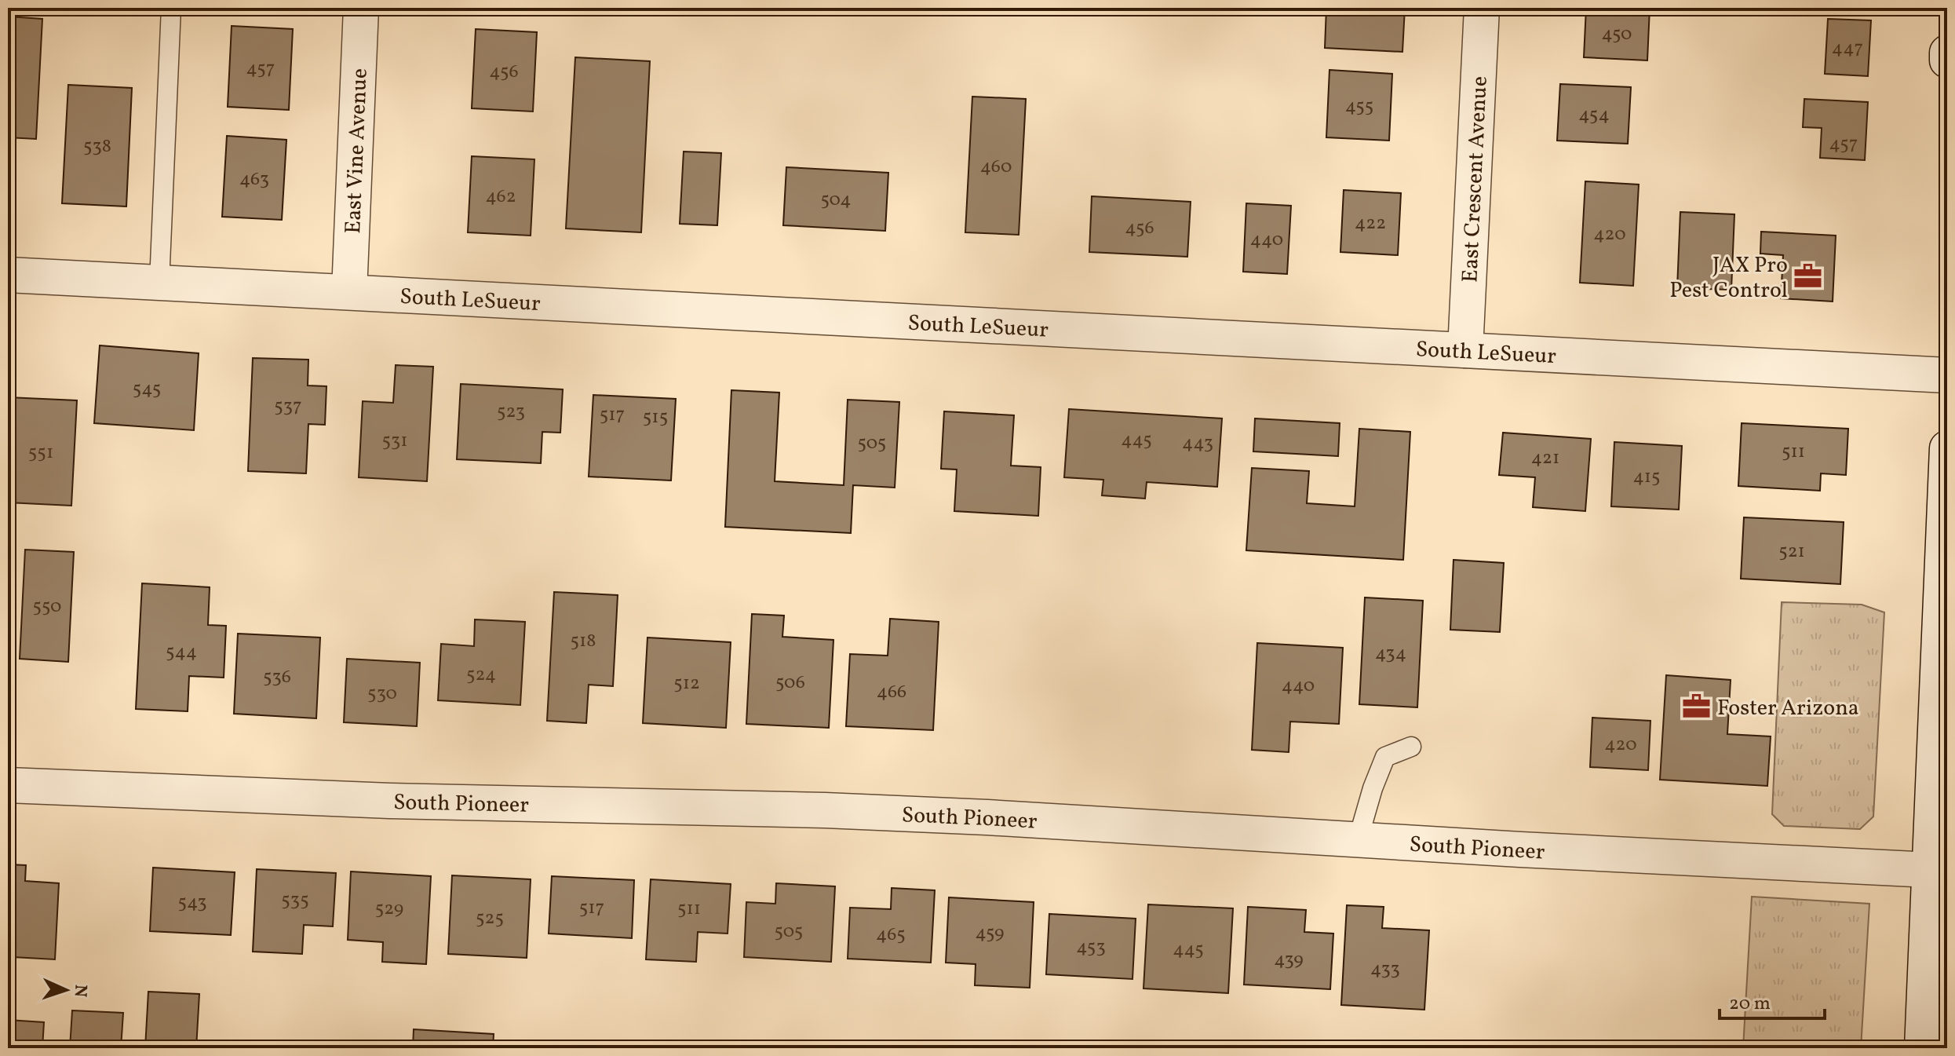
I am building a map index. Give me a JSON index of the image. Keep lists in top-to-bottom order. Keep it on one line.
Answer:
{"streets":{"street":["East Vine Avenue","East Crescent Avenue","South LeSueur","South Pioneer"]},"crossings":[["East Vine Avenue","South LeSueur"],["East Crescent Avenue","South LeSueur"]],"places":{"office":["JAX Pro Pest Control","Foster Arizona"]},"house_numbers":["450","447","457","456","455","454","457","538","460","463","462","504","422","456","420","440","545","537","523","517","515","445","531","505","443","511","551","421","415","521","550","518","544","434","524","536","506","512","440","466","530","420","535","543","517","529","511","525","505","459","465","453","445","439","433"],"scale_bar":"20 m","north":"right"}
